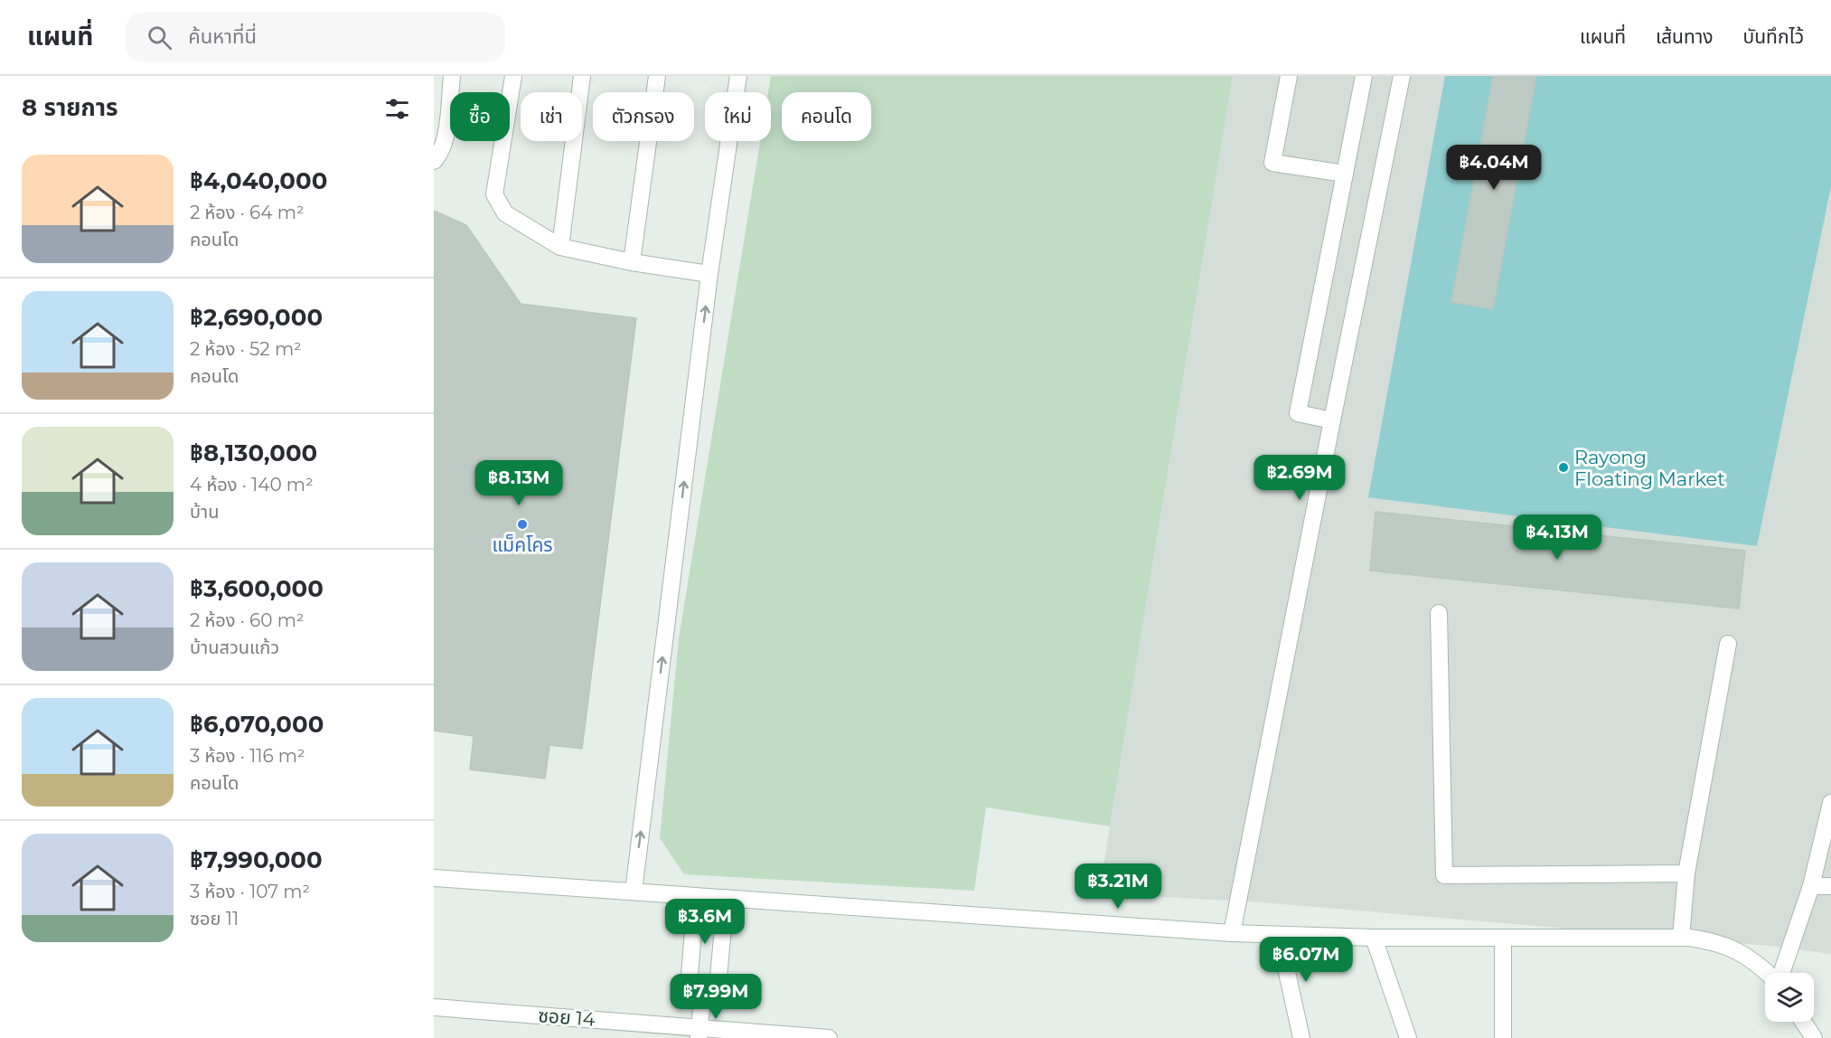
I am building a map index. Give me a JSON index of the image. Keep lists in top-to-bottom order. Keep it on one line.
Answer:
{"streets":{"street":["ซอย 14"]},"places":["Rayong Floating Market","แม็คโคร"],"page":{"header":"แผนที่","search":"ค้นหาที่นี่","nav":["แผนที่","เส้นทาง","บันทึกไว้"],"heading":"8 รายการ","chip":["ซื้อ","เช่า","ตัวกรอง","ใหม่","คอนโด"],"list":[{"name":"฿4,040,000","note":"2 ห้อง · 64 m² · คอนโด"},{"name":"฿2,690,000","note":"2 ห้อง · 52 m² · คอนโด"},{"name":"฿8,130,000","note":"4 ห้อง · 140 m² · บ้าน"},{"name":"฿3,600,000","note":"2 ห้อง · 60 m² · บ้านสวนแก้ว"},{"name":"฿6,070,000","note":"3 ห้อง · 116 m² · คอนโด"},{"name":"฿7,990,000","note":"3 ห้อง · 107 m² · ซอย 11"}],"price":["฿4.04M","฿2.69M","฿8.13M","฿4.13M","฿3.21M","฿3.6M","฿6.07M","฿7.99M"]}}
